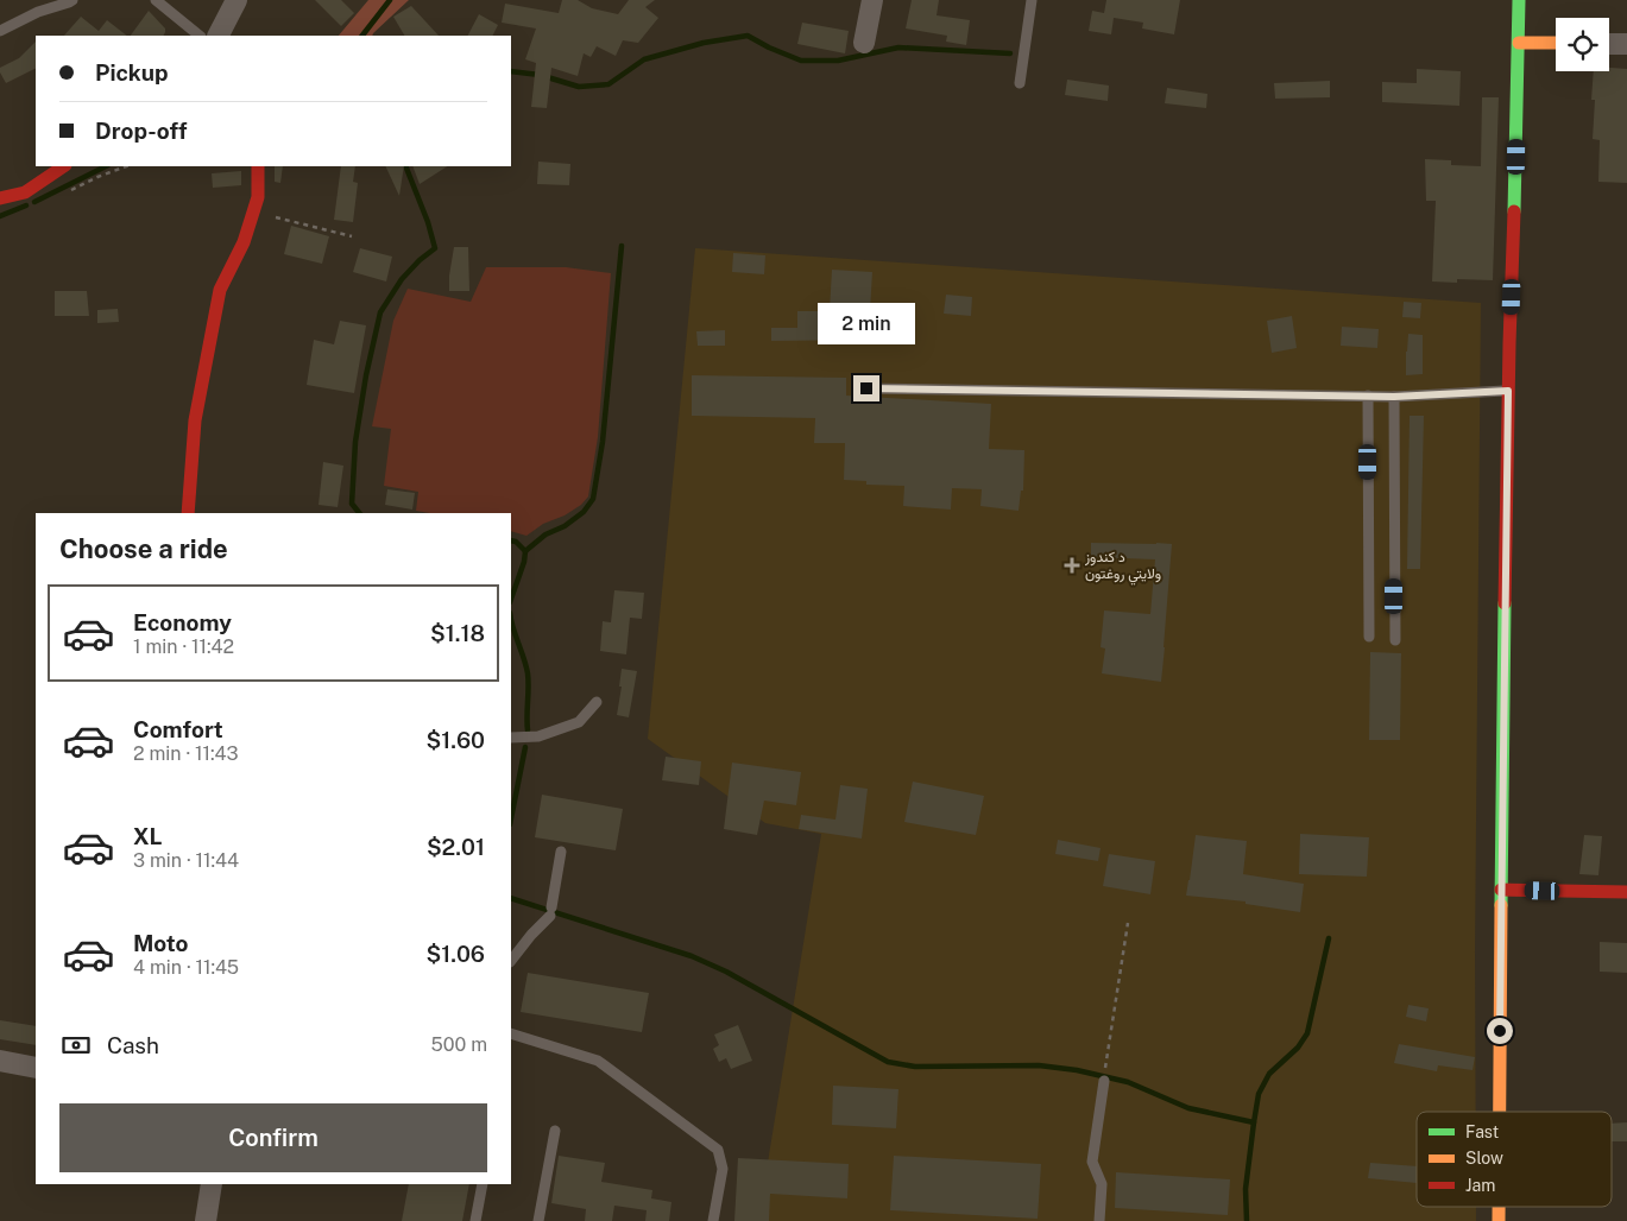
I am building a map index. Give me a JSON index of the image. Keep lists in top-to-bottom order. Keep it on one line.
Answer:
{"places":{"health":["د کندوز ولایتي روغتون"]},"legend":["Fast","Slow","Jam"],"page":{"banner":["Pickup","Drop-off"],"bubble":"2 min","heading":"Choose a ride","list":[{"name":"Economy","note":"1 min · 11:42","value":"$1.18"},{"name":"Comfort","note":"2 min · 11:43","value":"$1.60"},{"name":"XL","note":"3 min · 11:44","value":"$2.01"},{"name":"Moto","note":"4 min · 11:45","value":"$1.06"}],"pay":["Cash","500 m"],"buttons":"Confirm"}}
